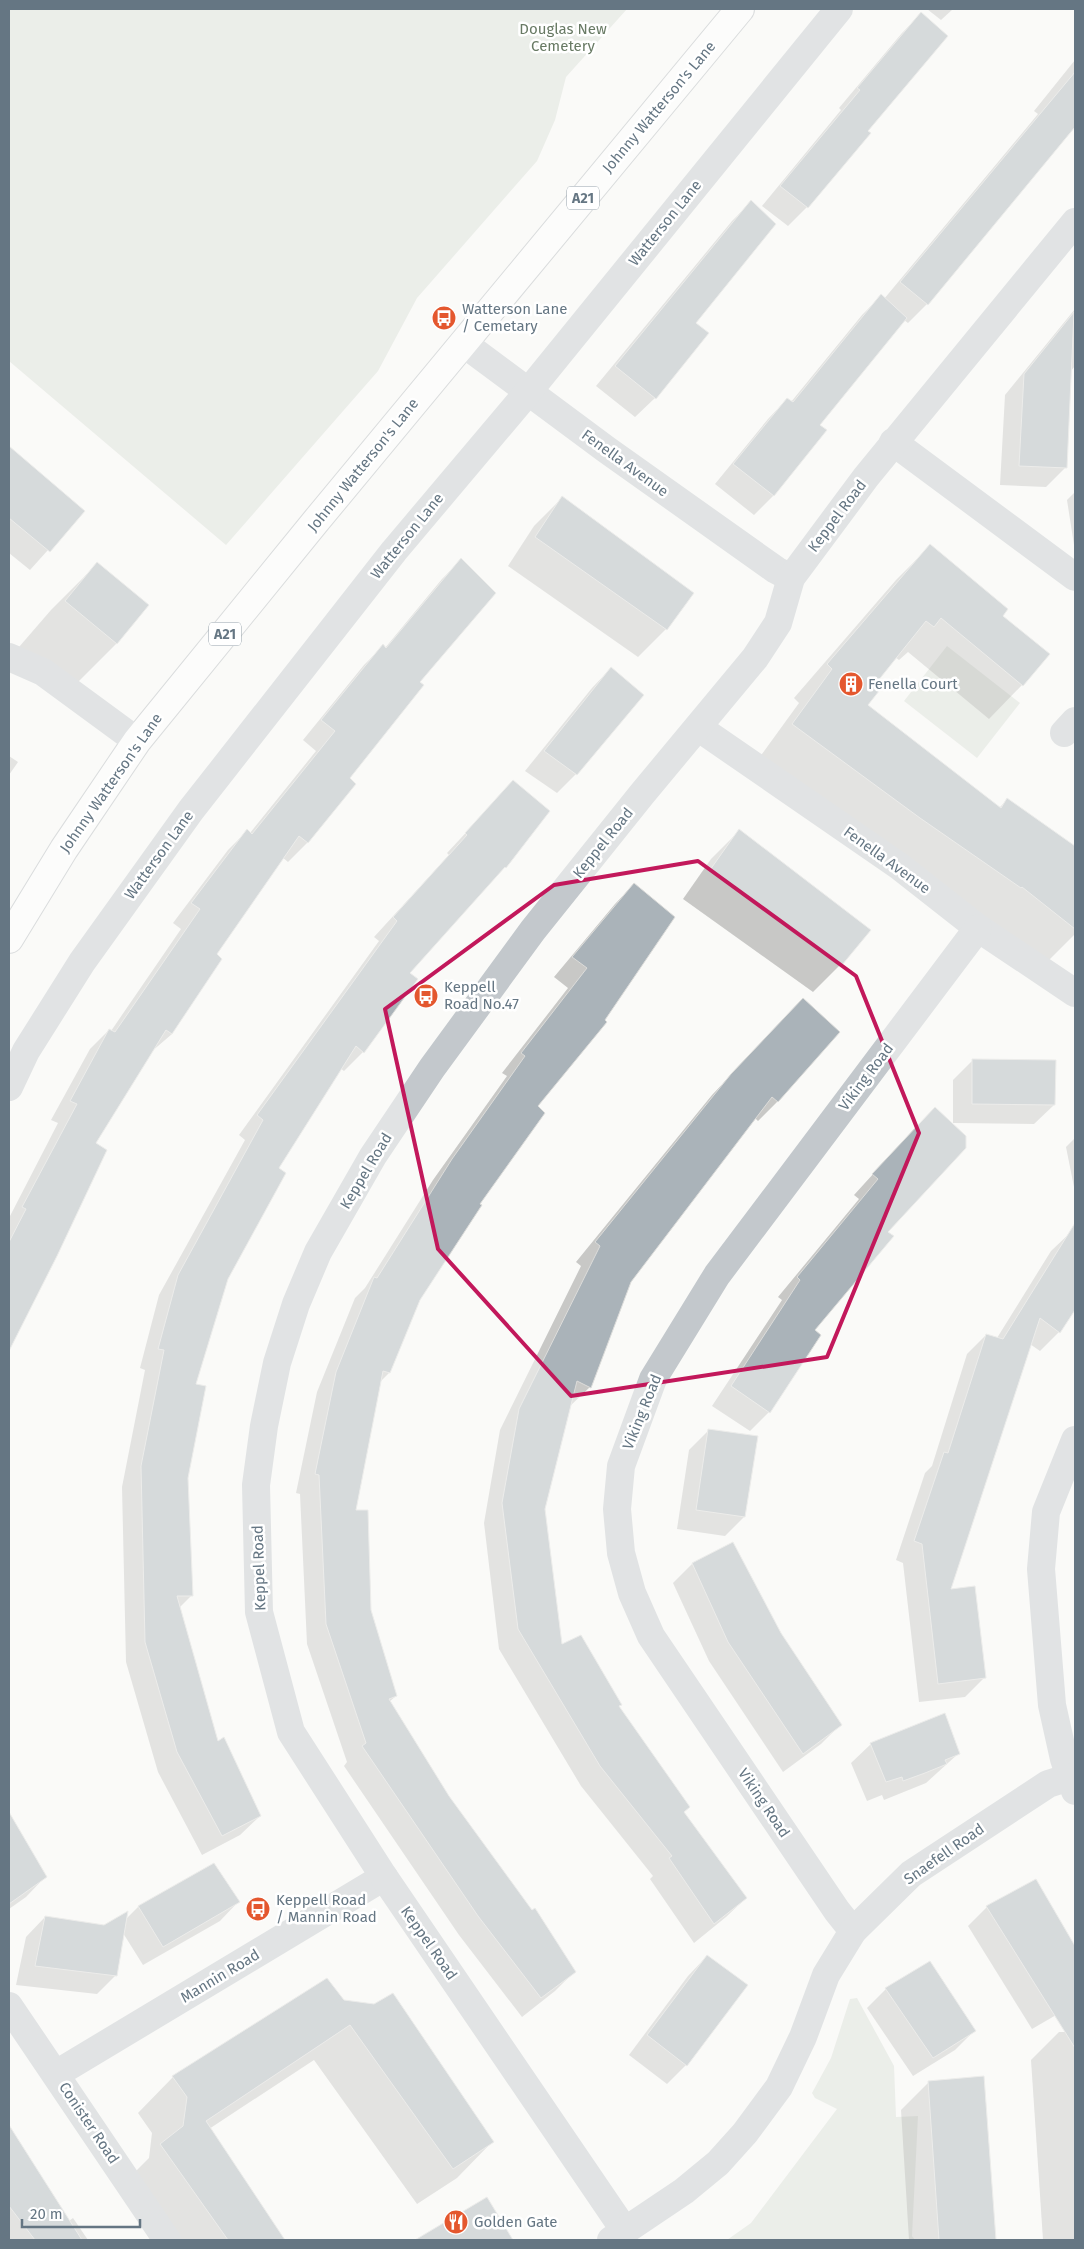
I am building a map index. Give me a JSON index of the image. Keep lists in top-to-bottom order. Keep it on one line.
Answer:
{"streets":{"highway":["Johnny Watterson's Lane","A21"],"street":["Watterson Lane","Fenella Avenue","Keppel Road","Viking Road","Snaefell Road","Mannin Road","Conister Road"]},"crossings":[["Johnny Watterson's Lane","Fenella Avenue"],["Watterson Lane","Fenella Avenue"],["Fenella Avenue","Keppel Road"],["Fenella Avenue","Viking Road"],["Keppel Road","Snaefell Road"],["Keppel Road","Mannin Road"],["Viking Road","Snaefell Road"],["Mannin Road","Conister Road"]],"parks":["Douglas New Cemetery"],"places":{"bus stop":["Watterson Lane / Cemetary","Keppell Road No.47","Keppell Road / Mannin Road"],"building":["Fenella Court"],"restaurant":["Golden Gate"]},"scale_bar":"20 m"}
